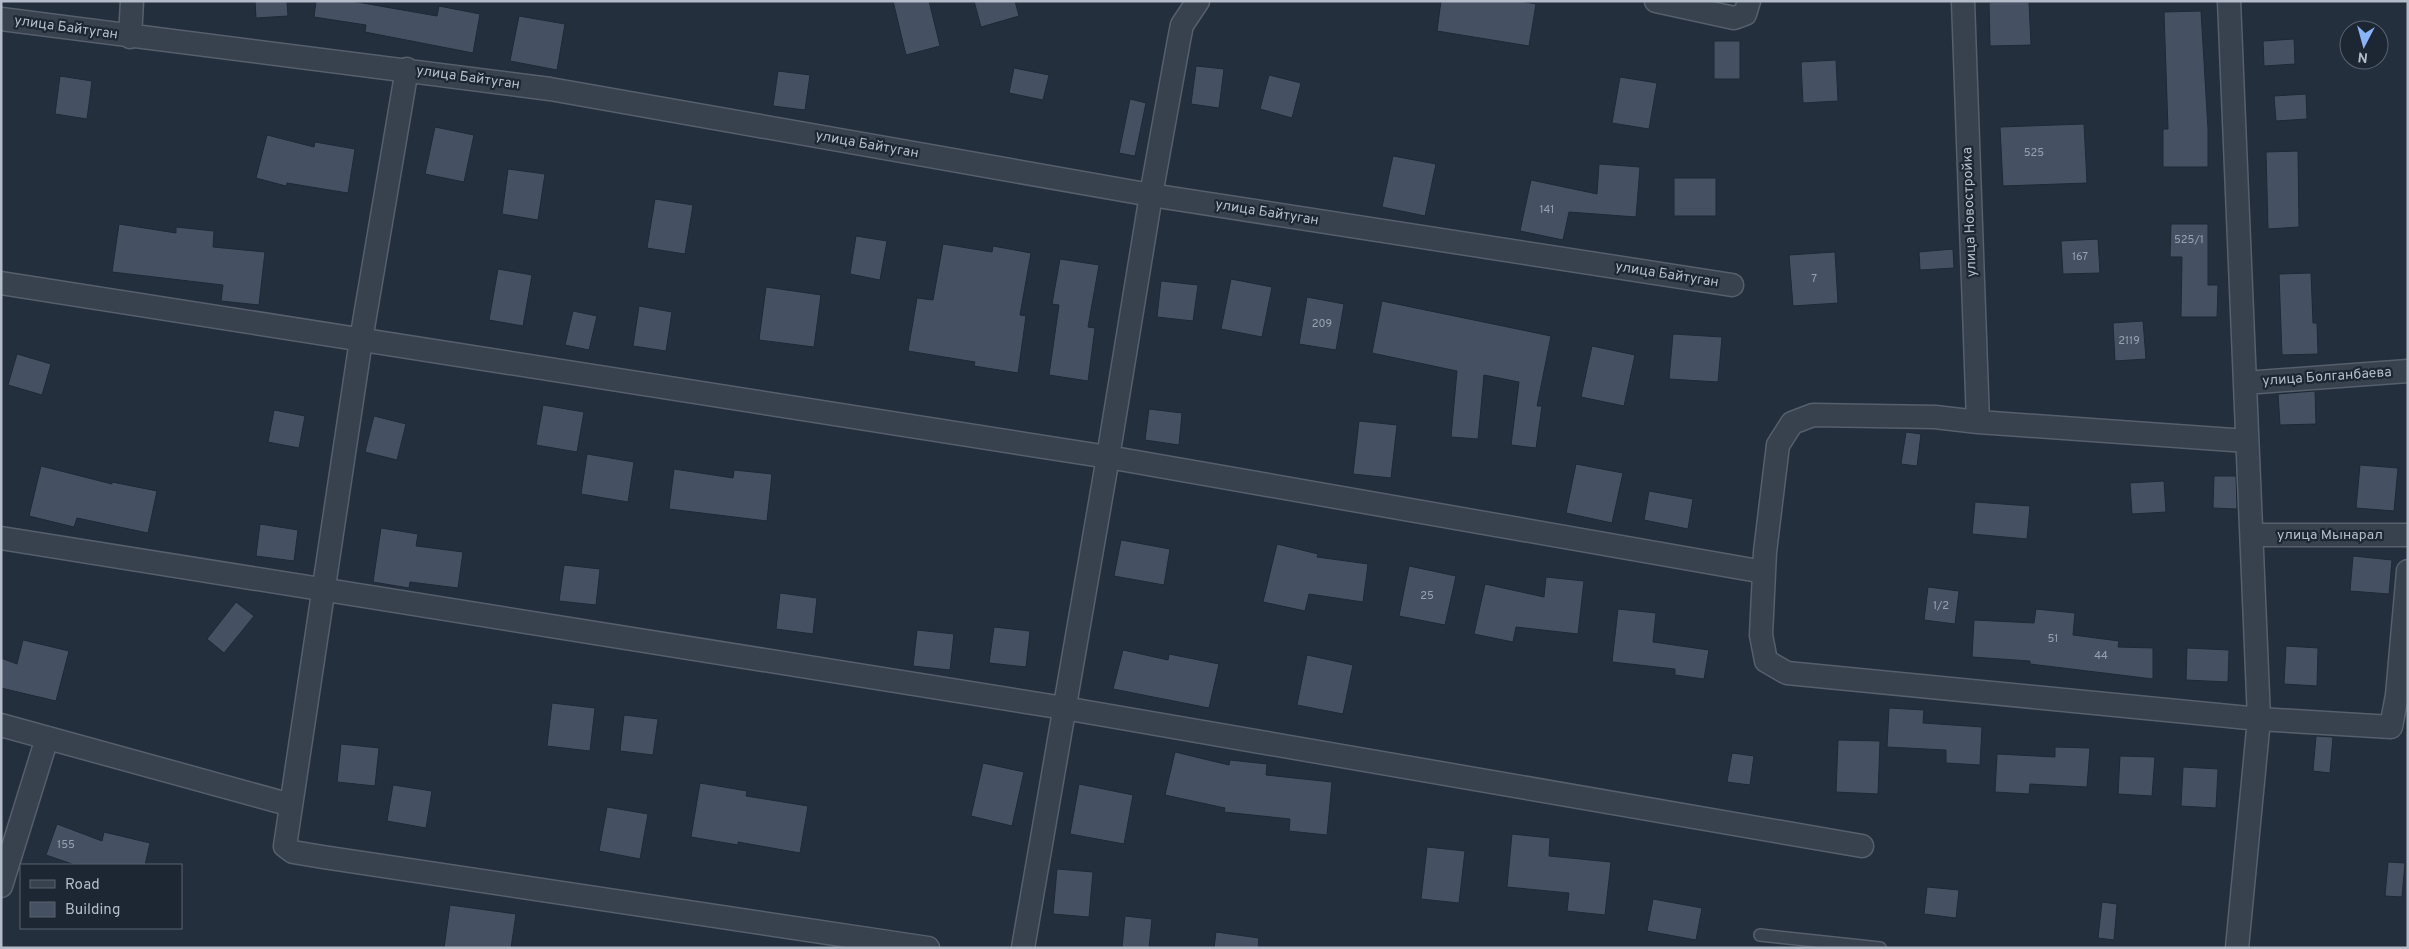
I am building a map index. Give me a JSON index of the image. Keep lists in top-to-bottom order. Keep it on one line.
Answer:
{"streets":{"street":["улица Байтуган","улица Новостройка","улица Болганбаева","улица Мынарал"]},"house_numbers":["525","141","525/1","167","7","209","2119","25","1/2","51","44","155"],"legend":["Road","Building"],"north":"bottom"}
